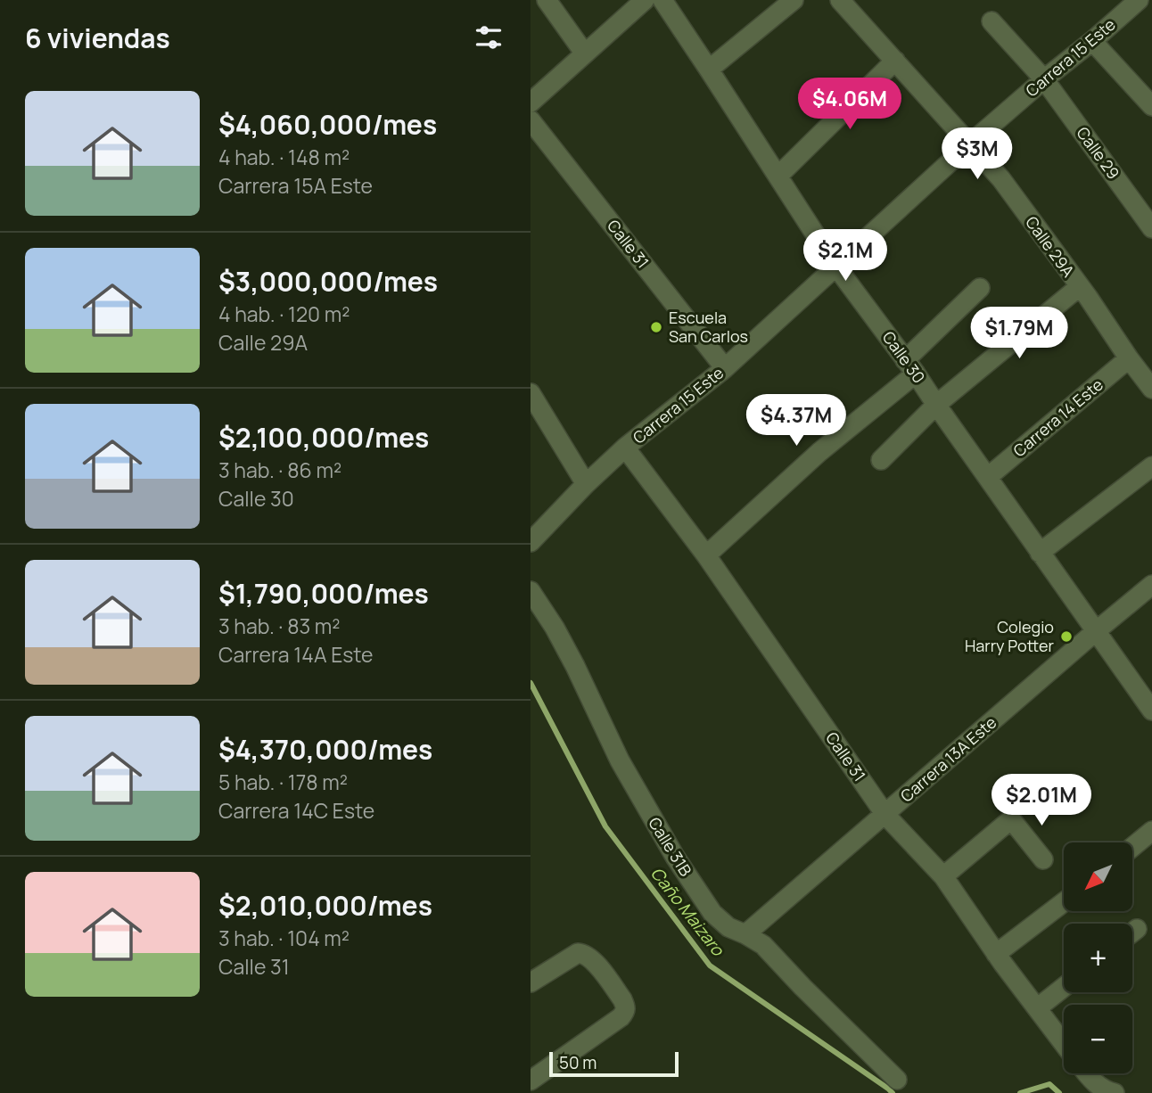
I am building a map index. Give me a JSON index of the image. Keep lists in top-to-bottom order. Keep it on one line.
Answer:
{"streets":{"street":["Carrera 15 Este","Calle 29","Calle 31","Calle 29A","Calle 30","Carrera 14 Este","Carrera 13A Este","Calle 31B"]},"crossings":[["Carrera 15 Este","Calle 29"],["Carrera 15 Este","Calle 31"],["Carrera 15 Este","Calle 29A"],["Carrera 15 Este","Calle 30"],["Calle 31","Carrera 13A Este"],["Calle 29A","Carrera 14 Este"],["Calle 30","Carrera 14 Este"],["Calle 30","Carrera 13A Este"],["Carrera 13A Este","Calle 31B"]],"water":["Caño Maizaro"],"places":["Escuela San Carlos","Colegio Harry Potter"],"scale_bar":"50 m","north":"bottom left","page":{"heading":"6 viviendas","list":[{"name":"$4,060,000/mes","note":"4 hab. · 148 m² · Carrera 15A Este"},{"name":"$3,000,000/mes","note":"4 hab. · 120 m² · Calle 29A"},{"name":"$2,100,000/mes","note":"3 hab. · 86 m² · Calle 30"},{"name":"$1,790,000/mes","note":"3 hab. · 83 m² · Carrera 14A Este"},{"name":"$4,370,000/mes","note":"5 hab. · 178 m² · Carrera 14C Este"},{"name":"$2,010,000/mes","note":"3 hab. · 104 m² · Calle 31"}],"price":["$4.06M","$3M","$2.1M","$1.79M","$4.37M","$2.01M"],"map_buttons":["+","−"],"scale":"50 m"}}
